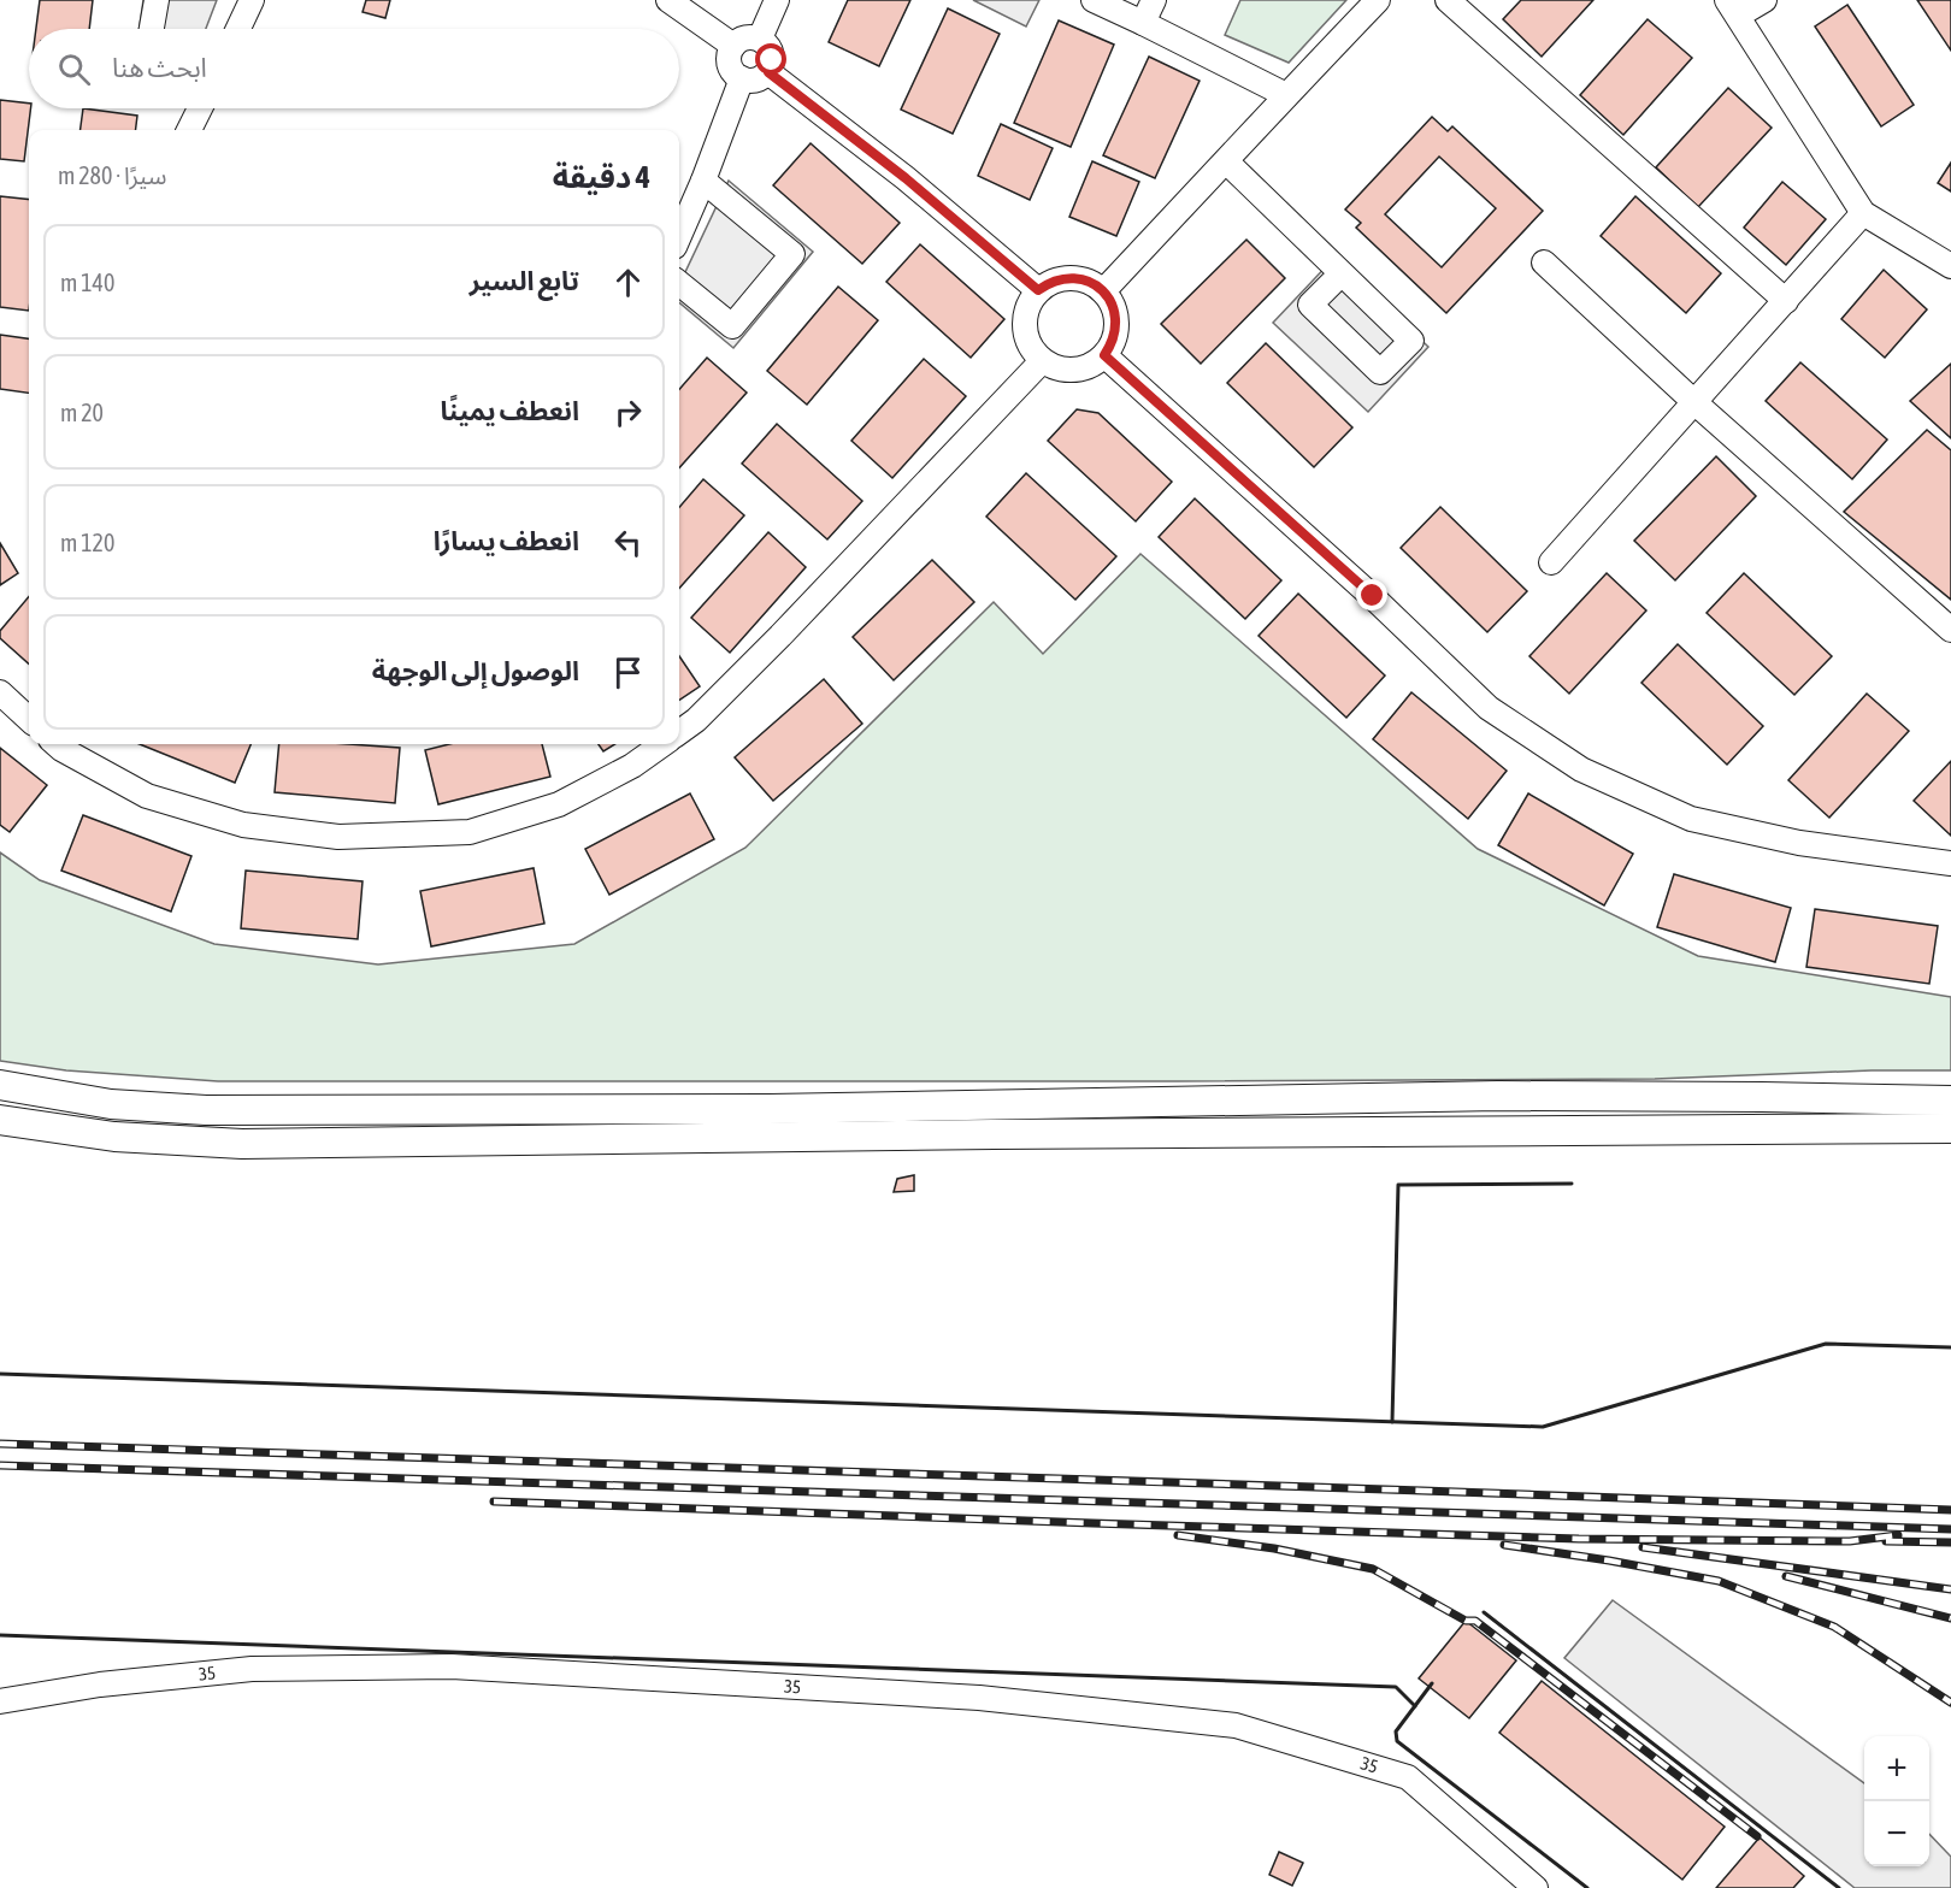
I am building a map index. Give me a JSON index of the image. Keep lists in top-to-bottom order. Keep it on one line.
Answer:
{"streets":{"street":["35"]},"page":{"search":"ابحث هنا","heading":["4 دقيقة","سيرًا · 280 m"],"list":[["تابع السير","140 m"],["انعطف يمينًا","20 m"],["انعطف يسارًا","120 m"],"الوصول إلى الوجهة"],"map_buttons":["+","−"]}}
